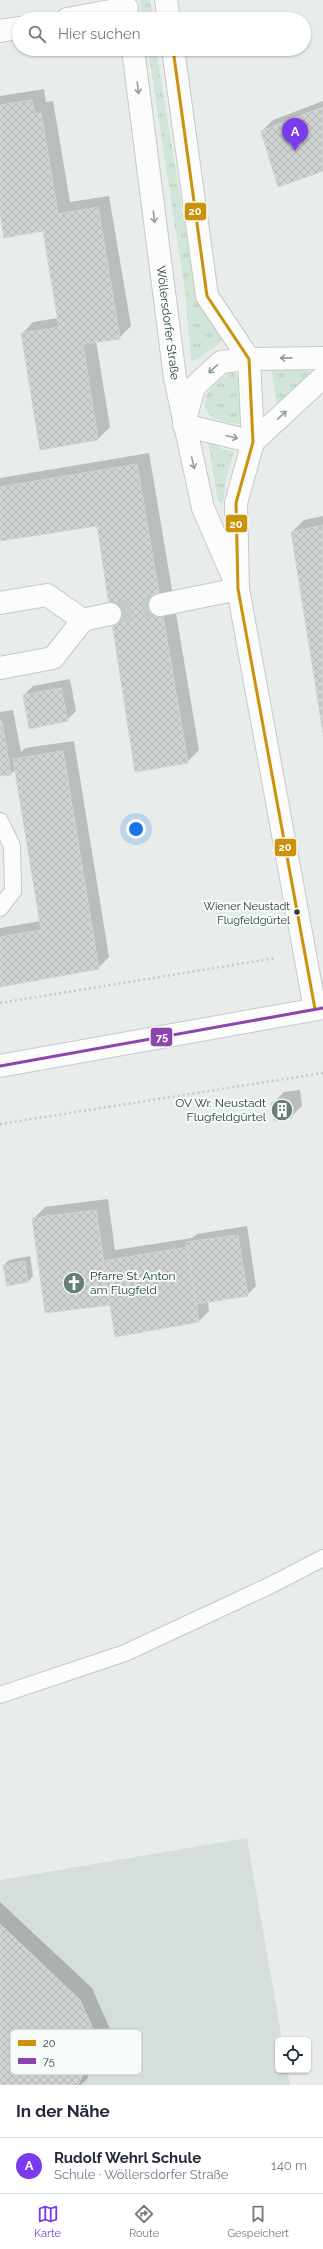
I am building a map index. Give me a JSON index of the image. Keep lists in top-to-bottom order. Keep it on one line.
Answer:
{"streets":{"street":["Wöllersdorfer Straße"]},"places":{"other":["Wiener Neustadt Flugfeldgürtel"],"building":["OV Wr. Neustadt Flugfeldgürtel"],"church":["Pfarre St. Anton am Flugfeld"]},"lines":["transit line 20","transit line 75"],"legend":["20","75"],"page":{"search":"Hier suchen","pins":"A","heading":"In der Nähe","list":[{"mark":"A","name":"Rudolf Wehrl Schule","note":"Schule · Wöllersdorfer Straße","value":"140 m"}],"nav":["Karte","Route","Gespeichert"]}}
